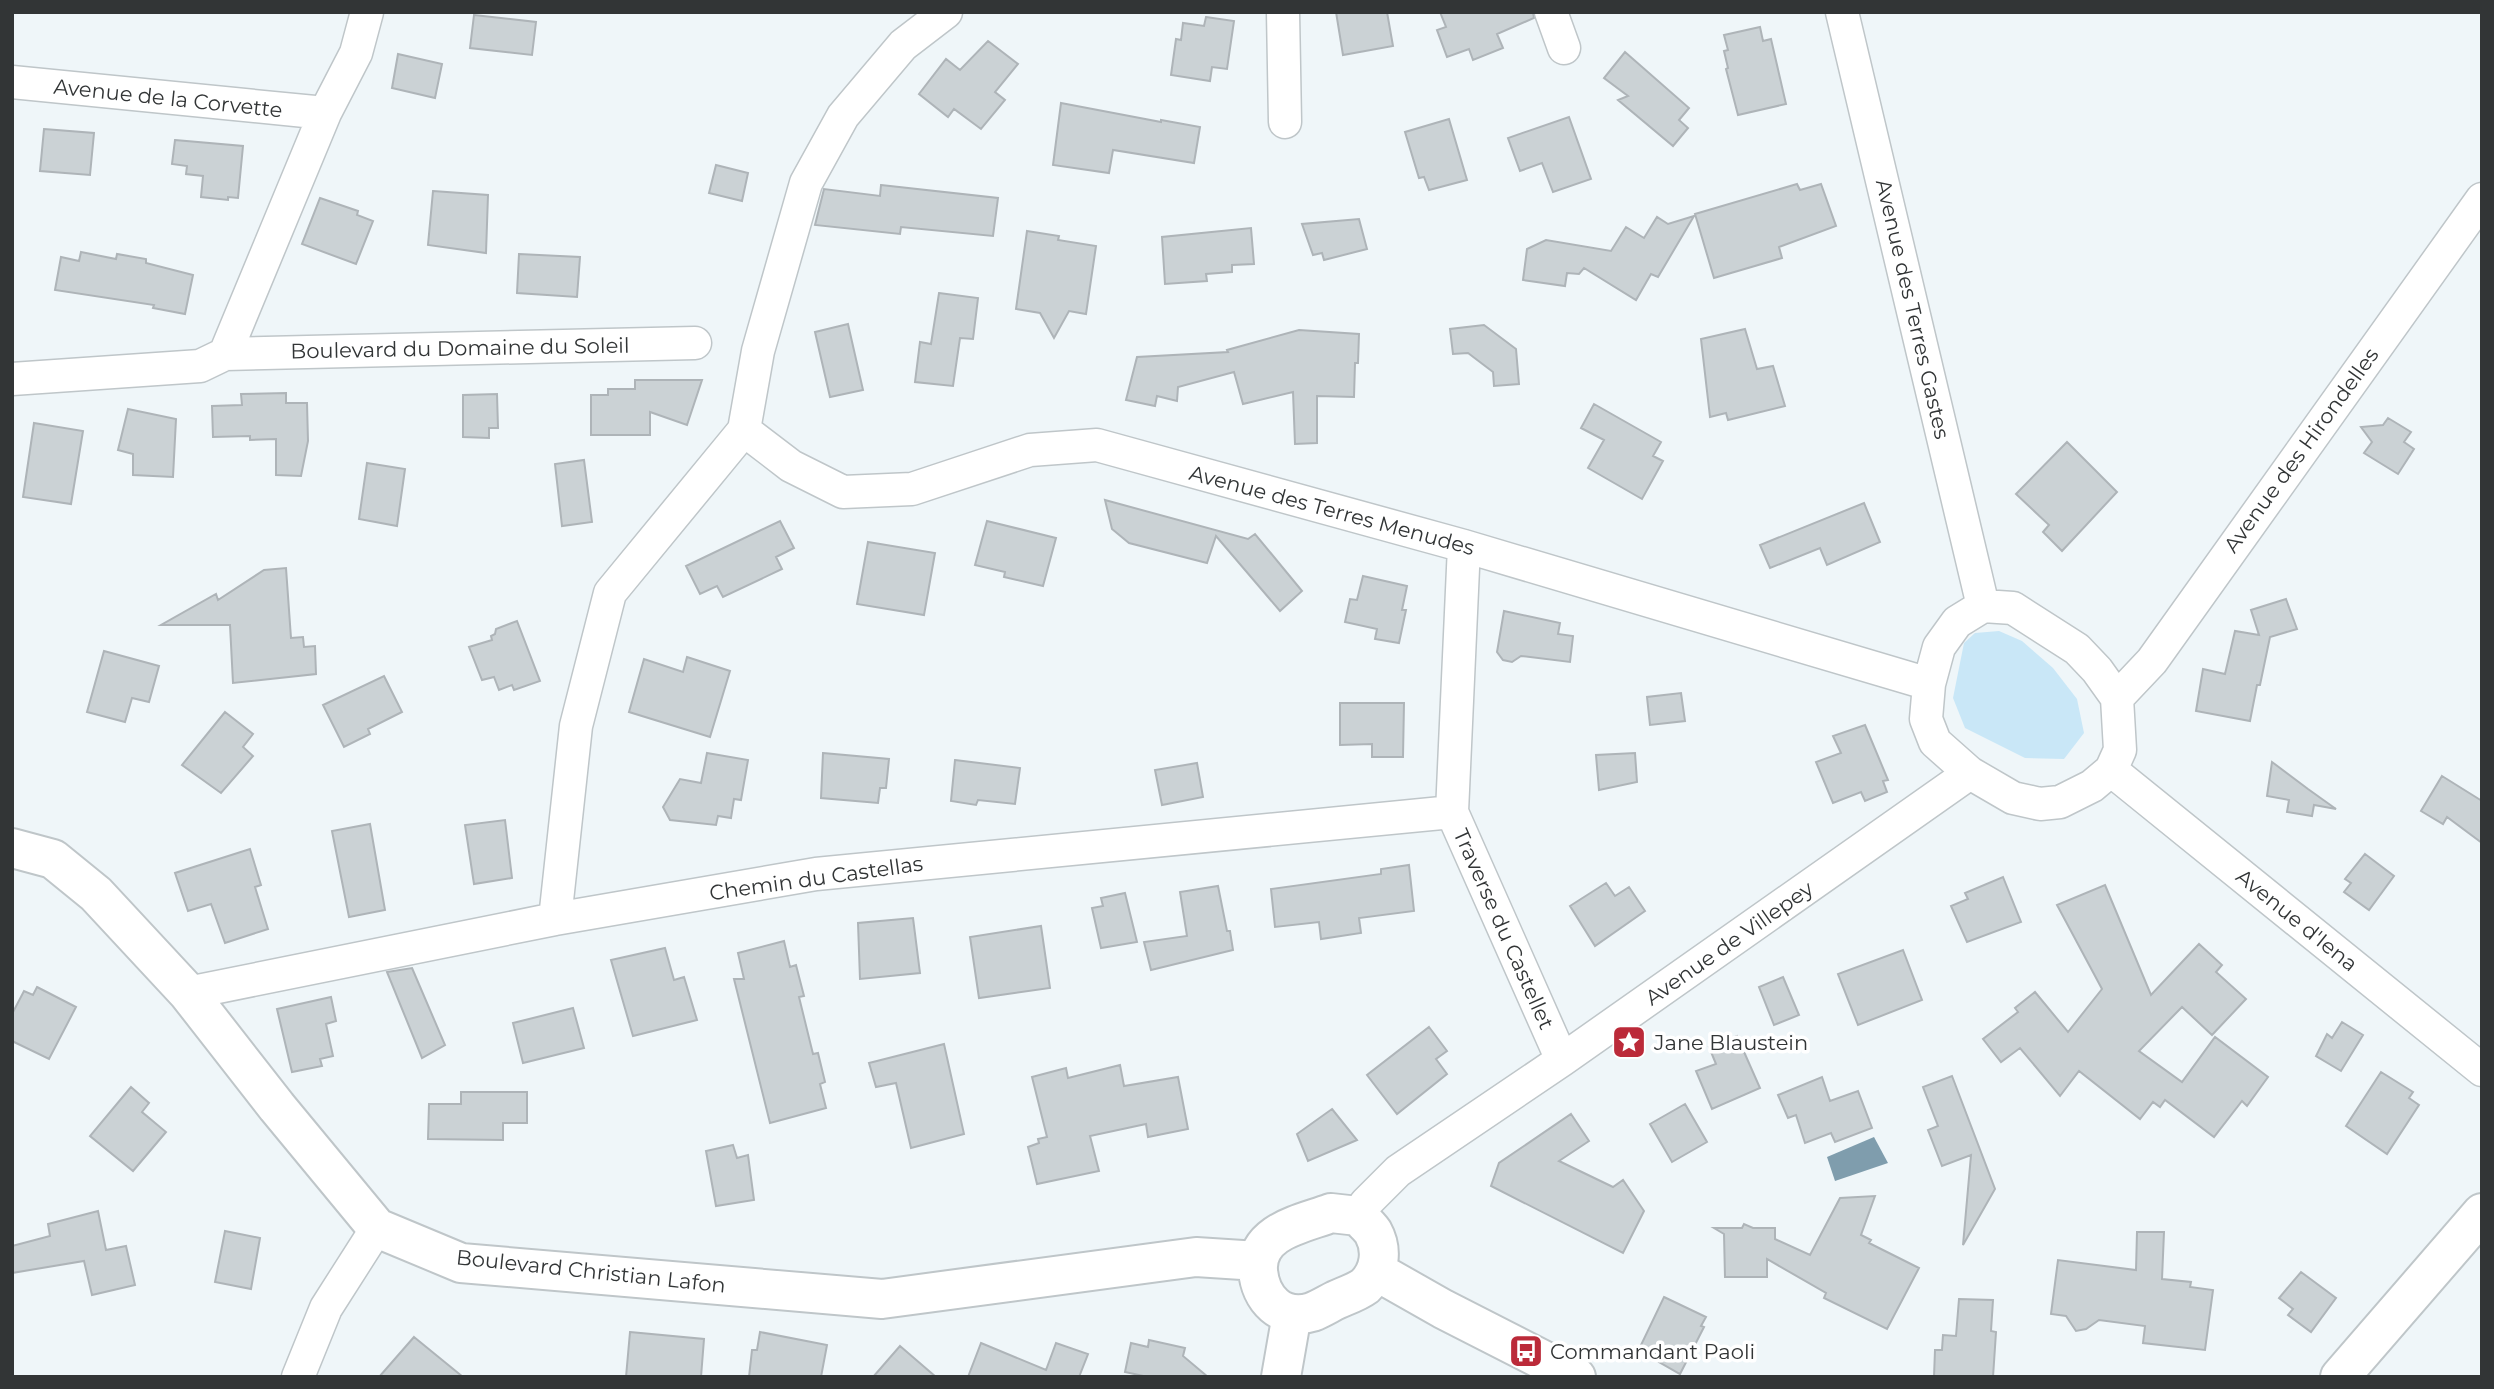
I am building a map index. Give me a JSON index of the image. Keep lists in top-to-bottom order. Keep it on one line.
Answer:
{"streets":{"street":["Avenue de la Corvette","Avenue des Terres Gastes","Boulevard du Domaine du Soleil","Avenue des Hirondelles","Avenue des Terres Menudes","Chemin du Castellas","Avenue d'Iena","Traverse du Castellet","Avenue de Villepey","Boulevard Christian Lafon"]},"crossings":[["Avenue des Terres Gastes","Avenue des Hirondelles"],["Avenue des Terres Gastes","Avenue des Terres Menudes"],["Avenue des Terres Gastes","Avenue d'Iena"],["Avenue des Terres Gastes","Avenue de Villepey"],["Avenue des Hirondelles","Avenue des Terres Menudes"],["Avenue des Hirondelles","Avenue d'Iena"],["Avenue des Hirondelles","Avenue de Villepey"],["Avenue des Terres Menudes","Avenue d'Iena"],["Avenue des Terres Menudes","Traverse du Castellet"],["Avenue des Terres Menudes","Avenue de Villepey"],["Chemin du Castellas","Traverse du Castellet"],["Chemin du Castellas","Boulevard Christian Lafon"],["Avenue d'Iena","Avenue de Villepey"],["Traverse du Castellet","Avenue de Villepey"],["Avenue de Villepey","Boulevard Christian Lafon"]],"places":{"place":["Jane Blaustein"],"bus stop":["Commandant Paoli"]}}
